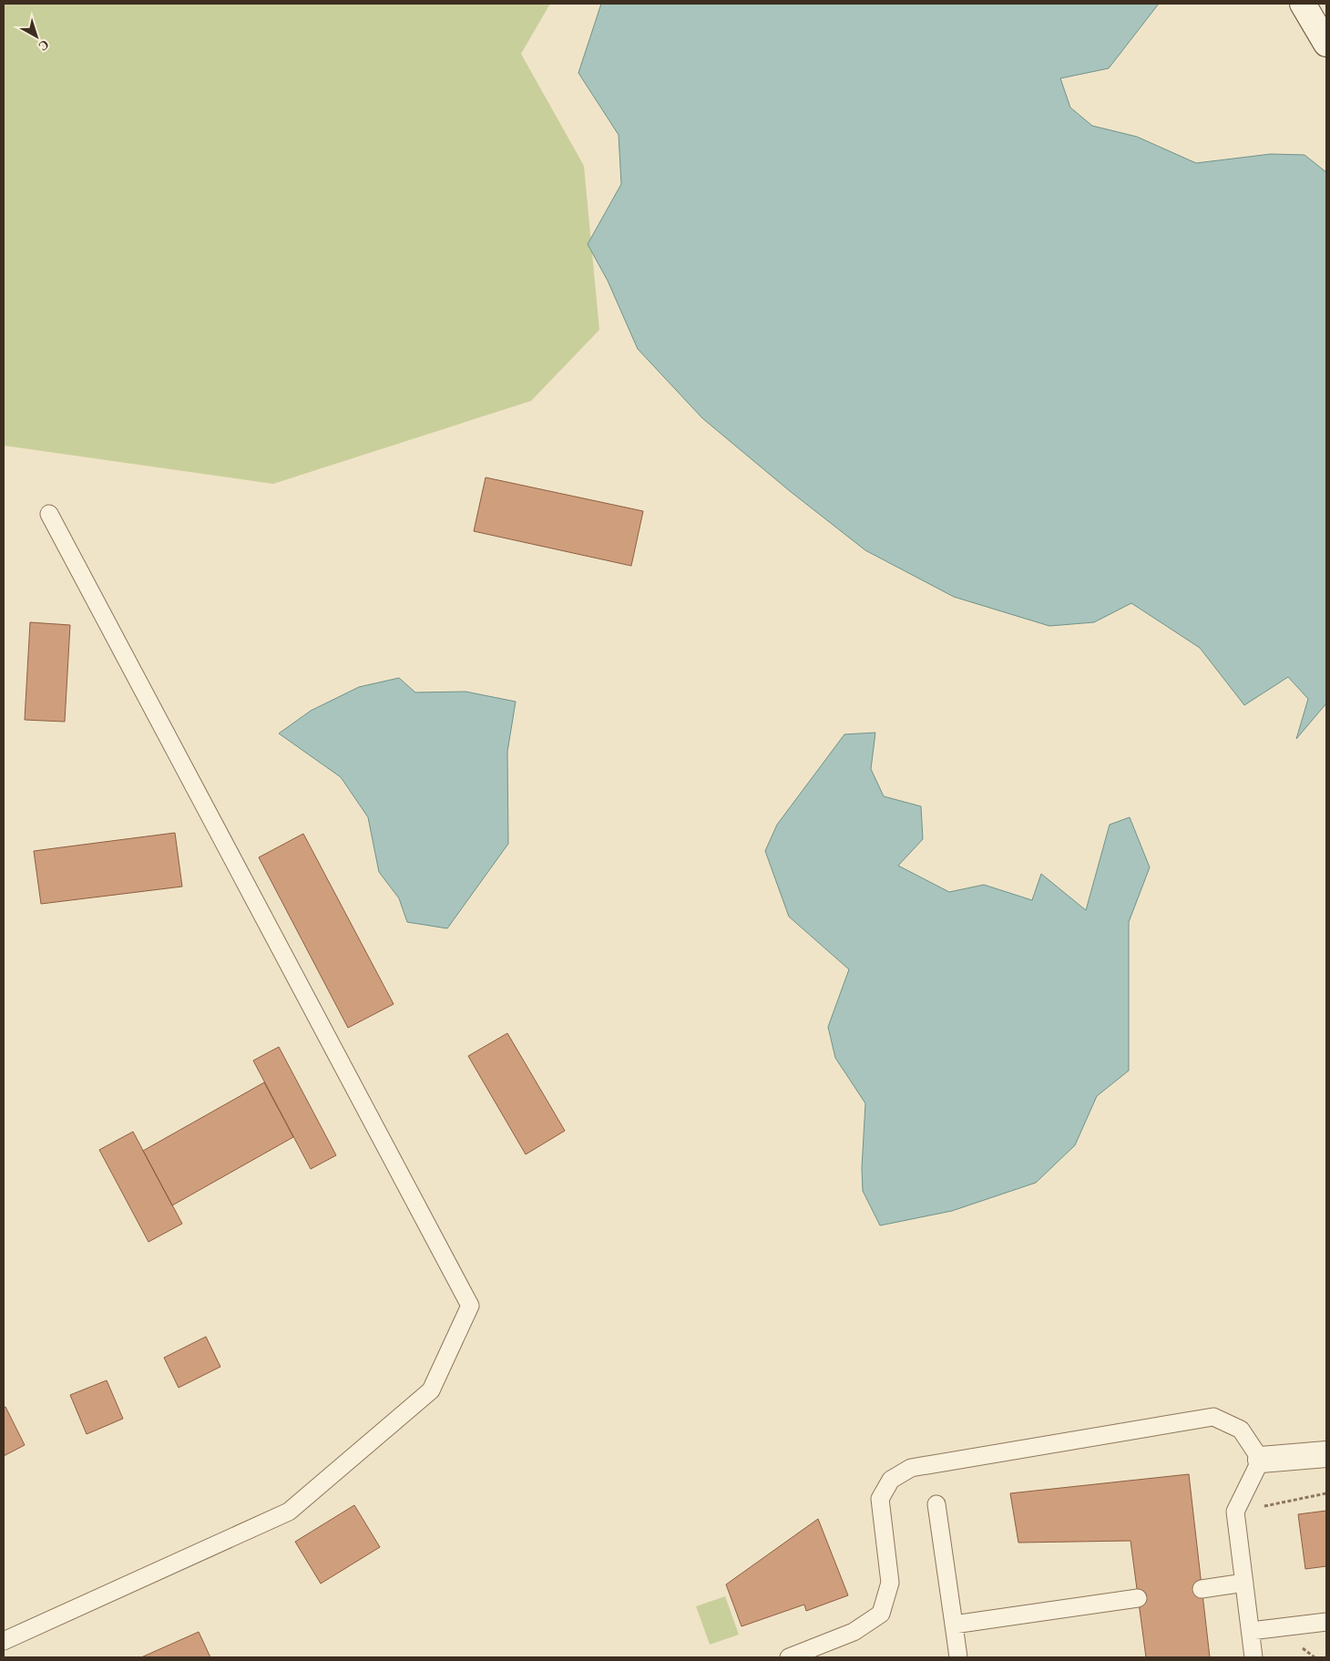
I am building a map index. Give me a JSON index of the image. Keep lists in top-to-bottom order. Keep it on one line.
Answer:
{"north":"bottom right"}
